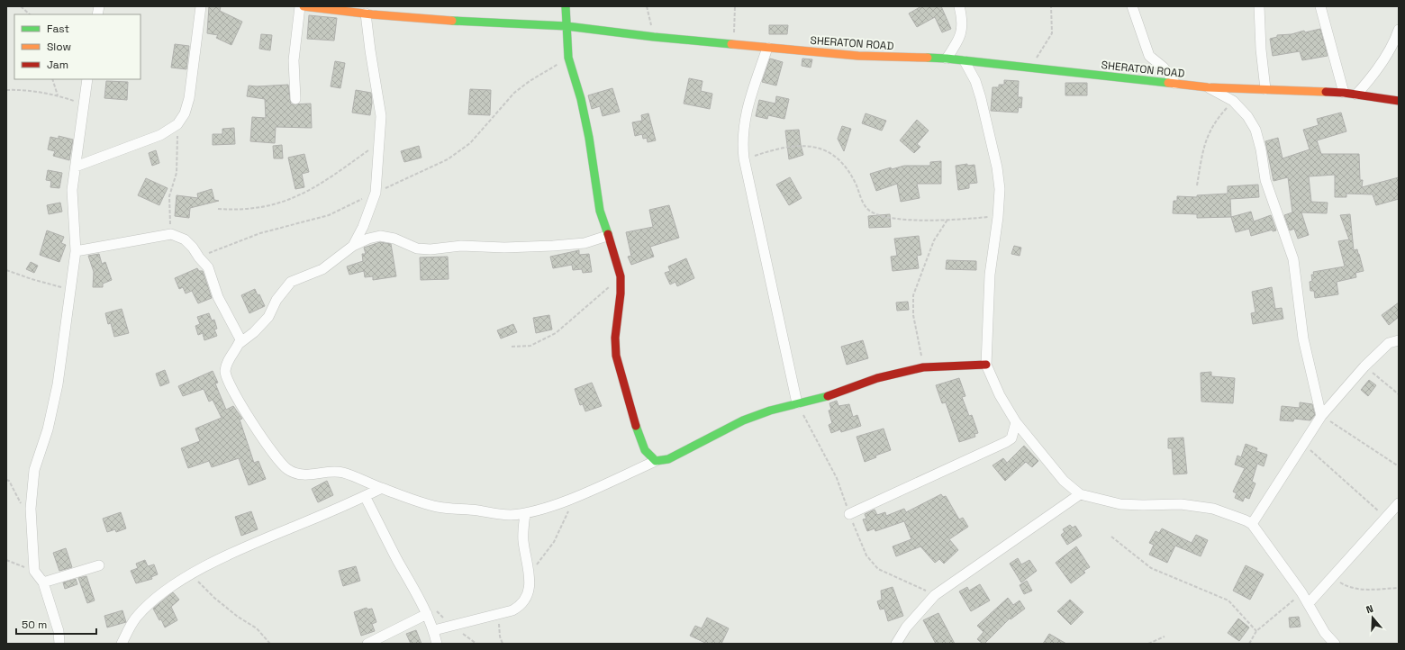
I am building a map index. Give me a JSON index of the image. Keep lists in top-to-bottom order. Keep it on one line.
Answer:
{"streets":{"street":["SHERATON ROAD"]},"legend":["Fast","Slow","Jam"],"scale_bar":"50 m","north":"top"}
